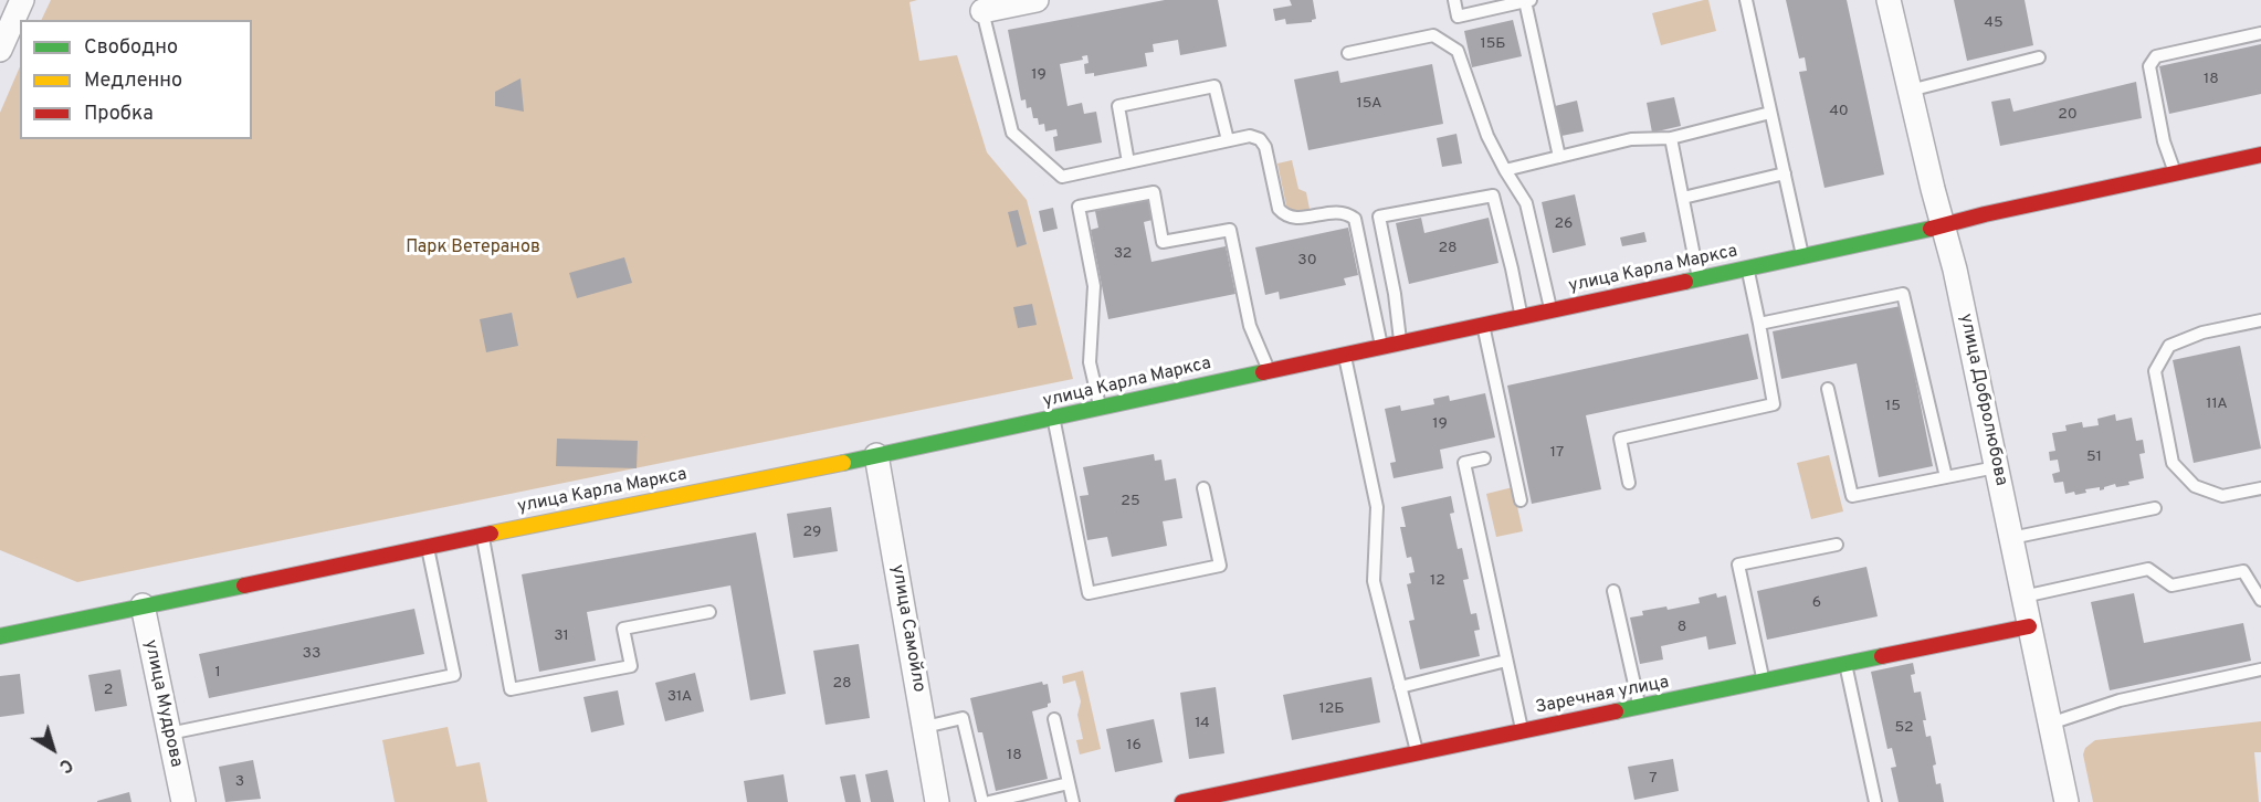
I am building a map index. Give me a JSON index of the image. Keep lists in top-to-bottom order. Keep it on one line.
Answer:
{"streets":{"street":["улица Карла Маркса","улица Добролюбова","улица Самойло","Заречная улица","улица Мудрова"]},"crossings":[["улица Карла Маркса","улица Добролюбова"],["улица Карла Маркса","улица Самойло"],["улица Карла Маркса","улица Мудрова"],["улица Добролюбова","Заречная улица"]],"parks":["Парк Ветеранов"],"house_numbers":["45","15Б","19","18","15А","40","20","26","28","32","30","11А","15","19","17","51","25","29","12","6","8","31","33","1","28","2","31А","12Б","14","52","16","18","7","3"],"legend":["Свободно","Медленно","Пробка"],"north":"bottom right"}
